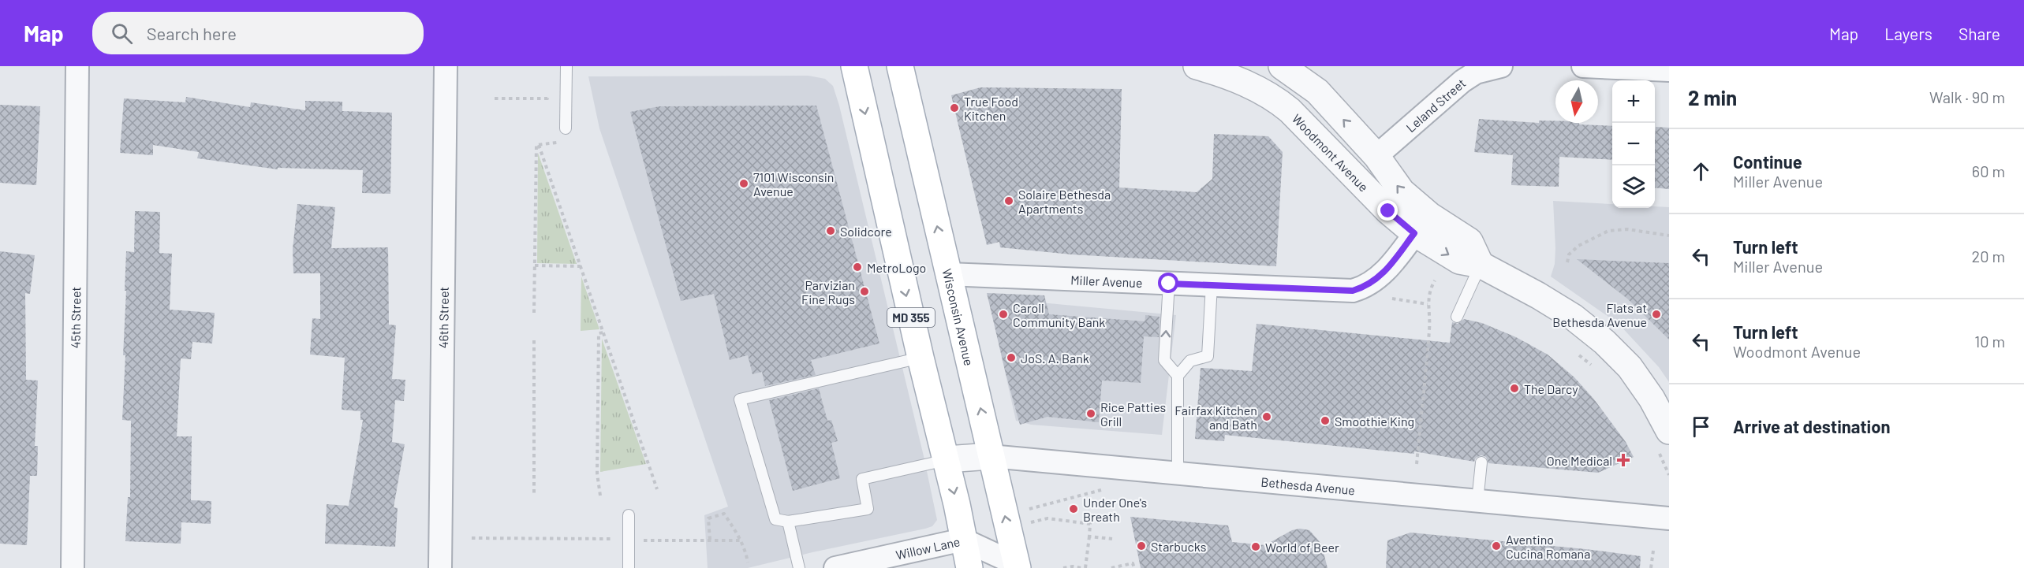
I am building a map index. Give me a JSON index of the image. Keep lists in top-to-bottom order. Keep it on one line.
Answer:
{"streets":{"main road":["MD 355","Wisconsin Avenue"],"street":["Leland Street","Woodmont Avenue","Miller Avenue","45th Street","46th Street","Bethesda Avenue","Willow Lane"]},"crossings":[["Leland Street","Woodmont Avenue"],["Woodmont Avenue","Miller Avenue"],["Miller Avenue","Wisconsin Avenue"],["MD 355","Bethesda Avenue"],["MD 355","Willow Lane"],["Wisconsin Avenue","Bethesda Avenue"],["Wisconsin Avenue","Willow Lane"]],"places":{"other":["True Food Kitchen","7101 Wisconsin Avenue","Solaire Bethesda Apartments","Solidcore","MetroLogo","Parvizian Fine Rugs","Caroll Community Bank","Flats at Bethesda Avenue","JoS. A. Bank","The Darcy","Rice Patties Grill","Fairfax Kitchen and Bath","Smoothie King","Under One's Breath","Starbucks","Aventino Cucina Romana","World of Beer"],"health":["One Medical"]},"north":"bottom","page":{"header":"Map","search":"Search here","nav":["Map","Layers","Share"],"heading":["2 min","Walk · 90 m"],"map_buttons":["+","−"],"list":[["Continue","Miller Avenue","60 m"],["Turn left","Miller Avenue","20 m"],["Turn left","Woodmont Avenue","10 m"],"Arrive at destination"]}}
